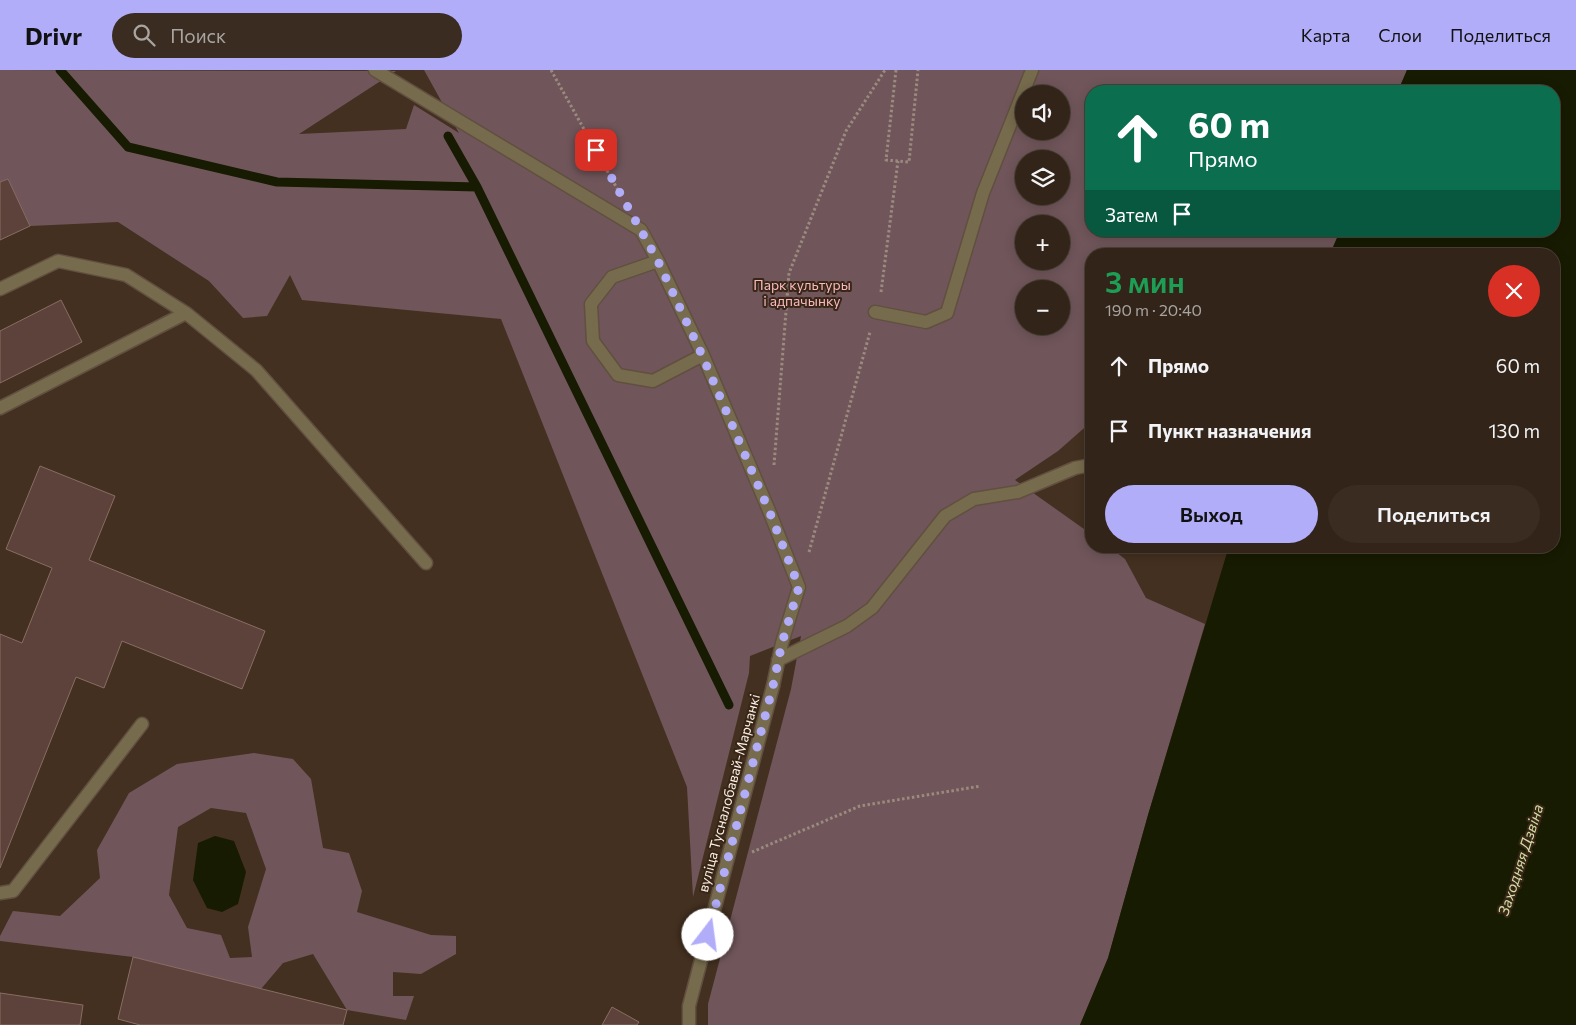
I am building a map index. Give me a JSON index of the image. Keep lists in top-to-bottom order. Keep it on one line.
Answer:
{"streets":{"street":["вуліца Тусналобавай-Марчанкі"]},"water":["Заходняя Дзвіна"],"parks":["Парк культуры і адпачынку"],"page":{"header":"Drivr","search":"Поиск","nav":["Карта","Слои","Поделиться"],"map_buttons":["+","−"],"turn":["60 m","Прямо"],"then":"Затем","heading":["3 мин","190 m · 20:40"],"list":[{"name":"Прямо","value":"60 m"},{"name":"Пункт назначения","value":"130 m"}],"buttons":["Выход","Поделиться"]}}
